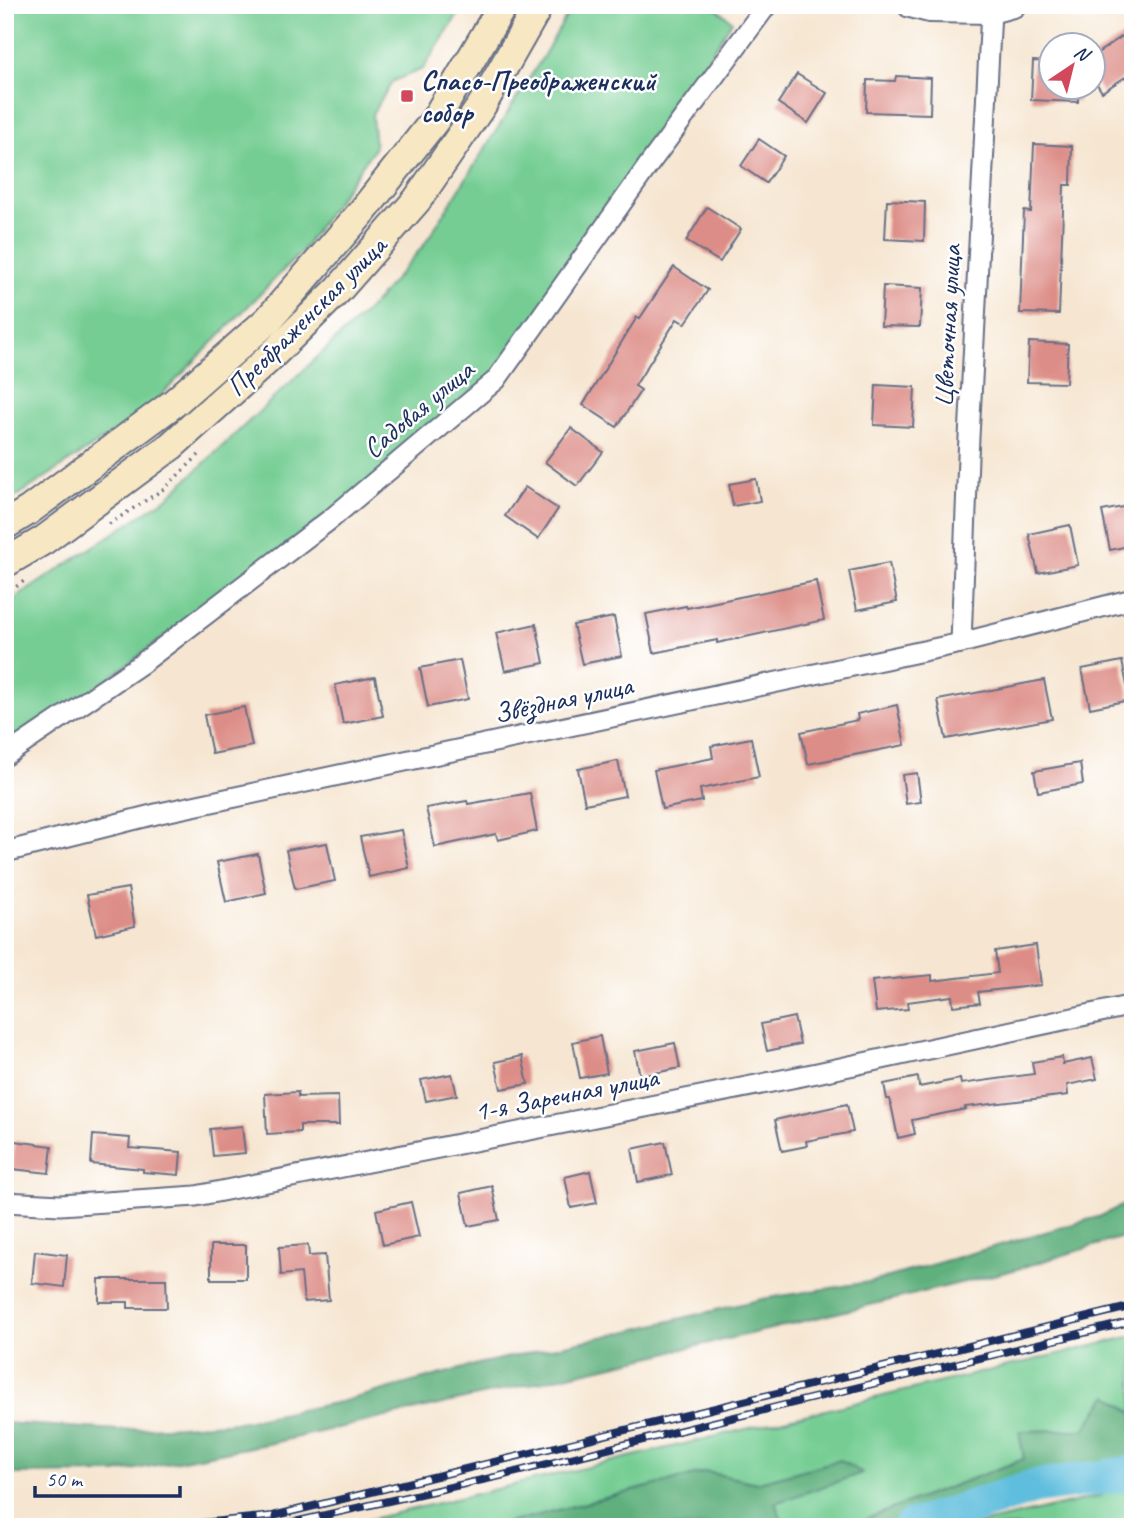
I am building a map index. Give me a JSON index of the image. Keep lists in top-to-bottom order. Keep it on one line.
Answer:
{"streets":{"main road":["Преображенская улица"],"street":["Цветочная улица","Садовая улица","Звёздная улица","1-я Заречная улица"]},"crossings":[["Цветочная улица","Звёздная улица"]],"places":{"transit":["Спасо-Преображенский собор"]},"scale_bar":"50 m","north":"top right"}
